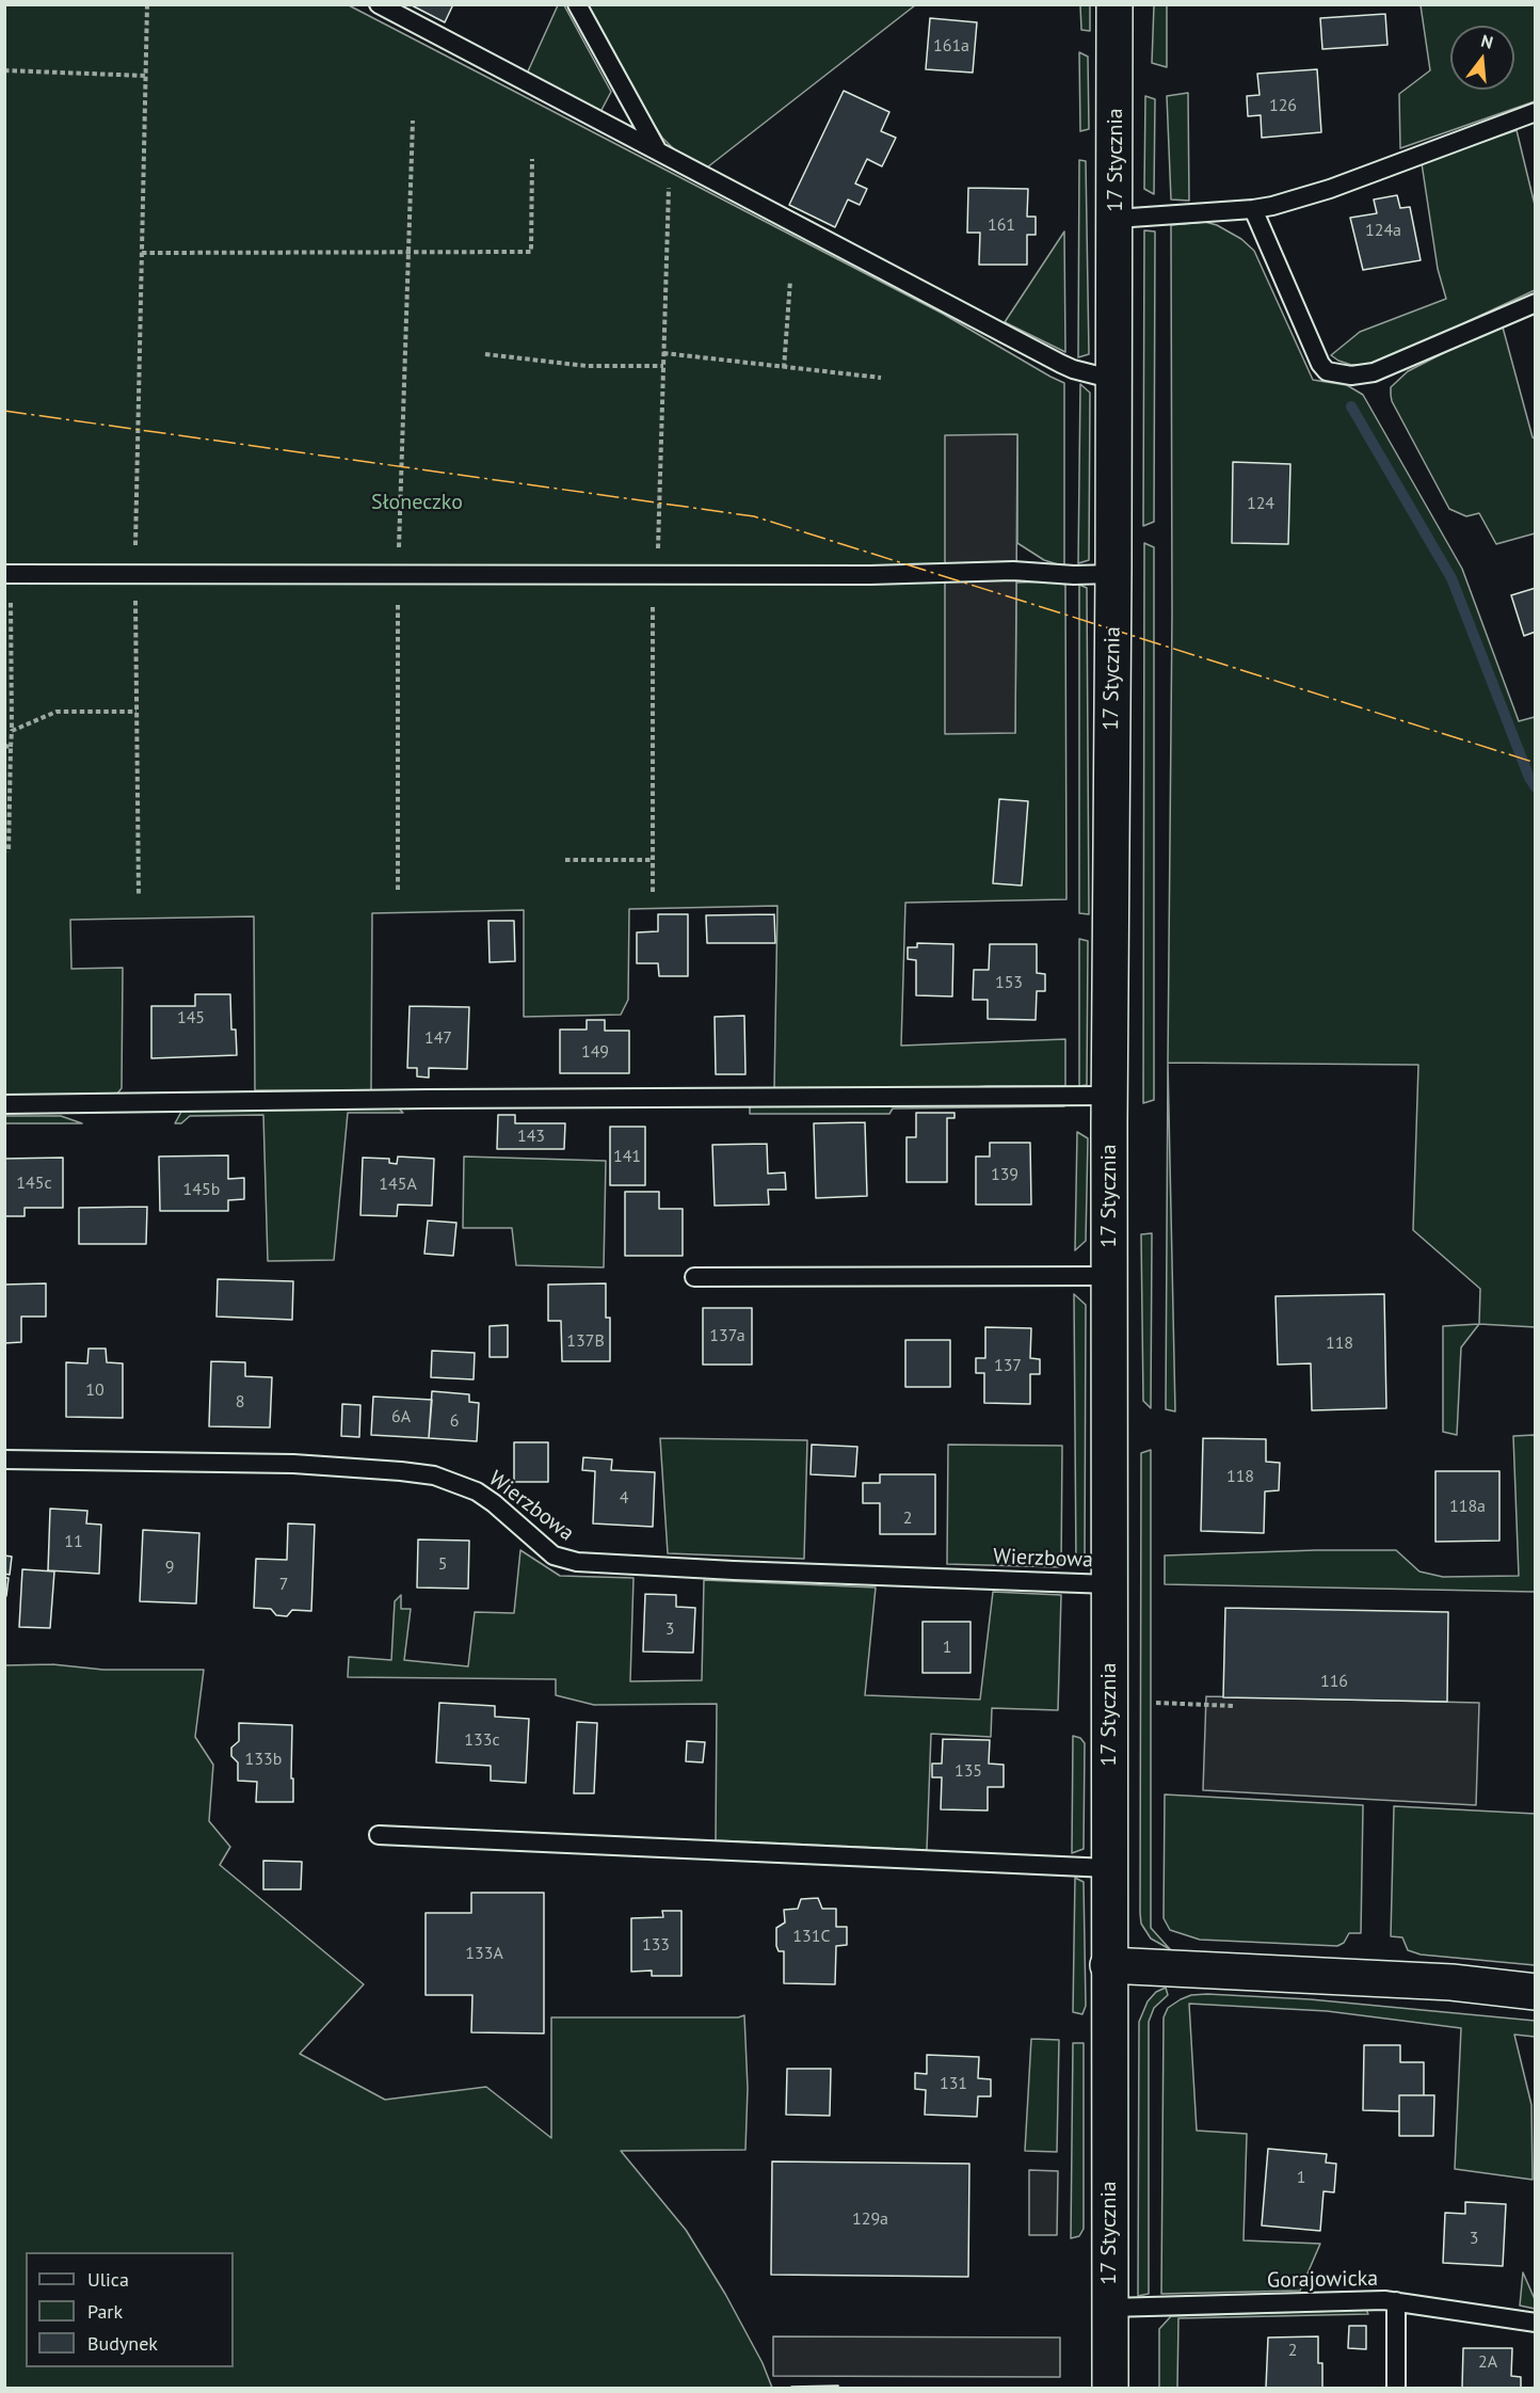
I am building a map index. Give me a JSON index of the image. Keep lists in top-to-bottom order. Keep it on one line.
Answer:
{"streets":{"main road":["17 Stycznia"],"lane":["Wierzbowa","Gorajowicka"]},"crossings":[["17 Stycznia","Wierzbowa"],["17 Stycznia","Gorajowicka"]],"parks":["Słoneczko"],"house_numbers":["161a","126","161","124a","124","153","145","147","149","143","141","139","145c","145A","145b","137a","137B","118","137","10","8","6A","6","118","4","118a","2","11","5","9","7","3","1","116","133c","133b","135","131C","133","133A","131","1","129a","3","2","2A"],"legend":["Ulica","Park","Budynek"],"north":"top"}
